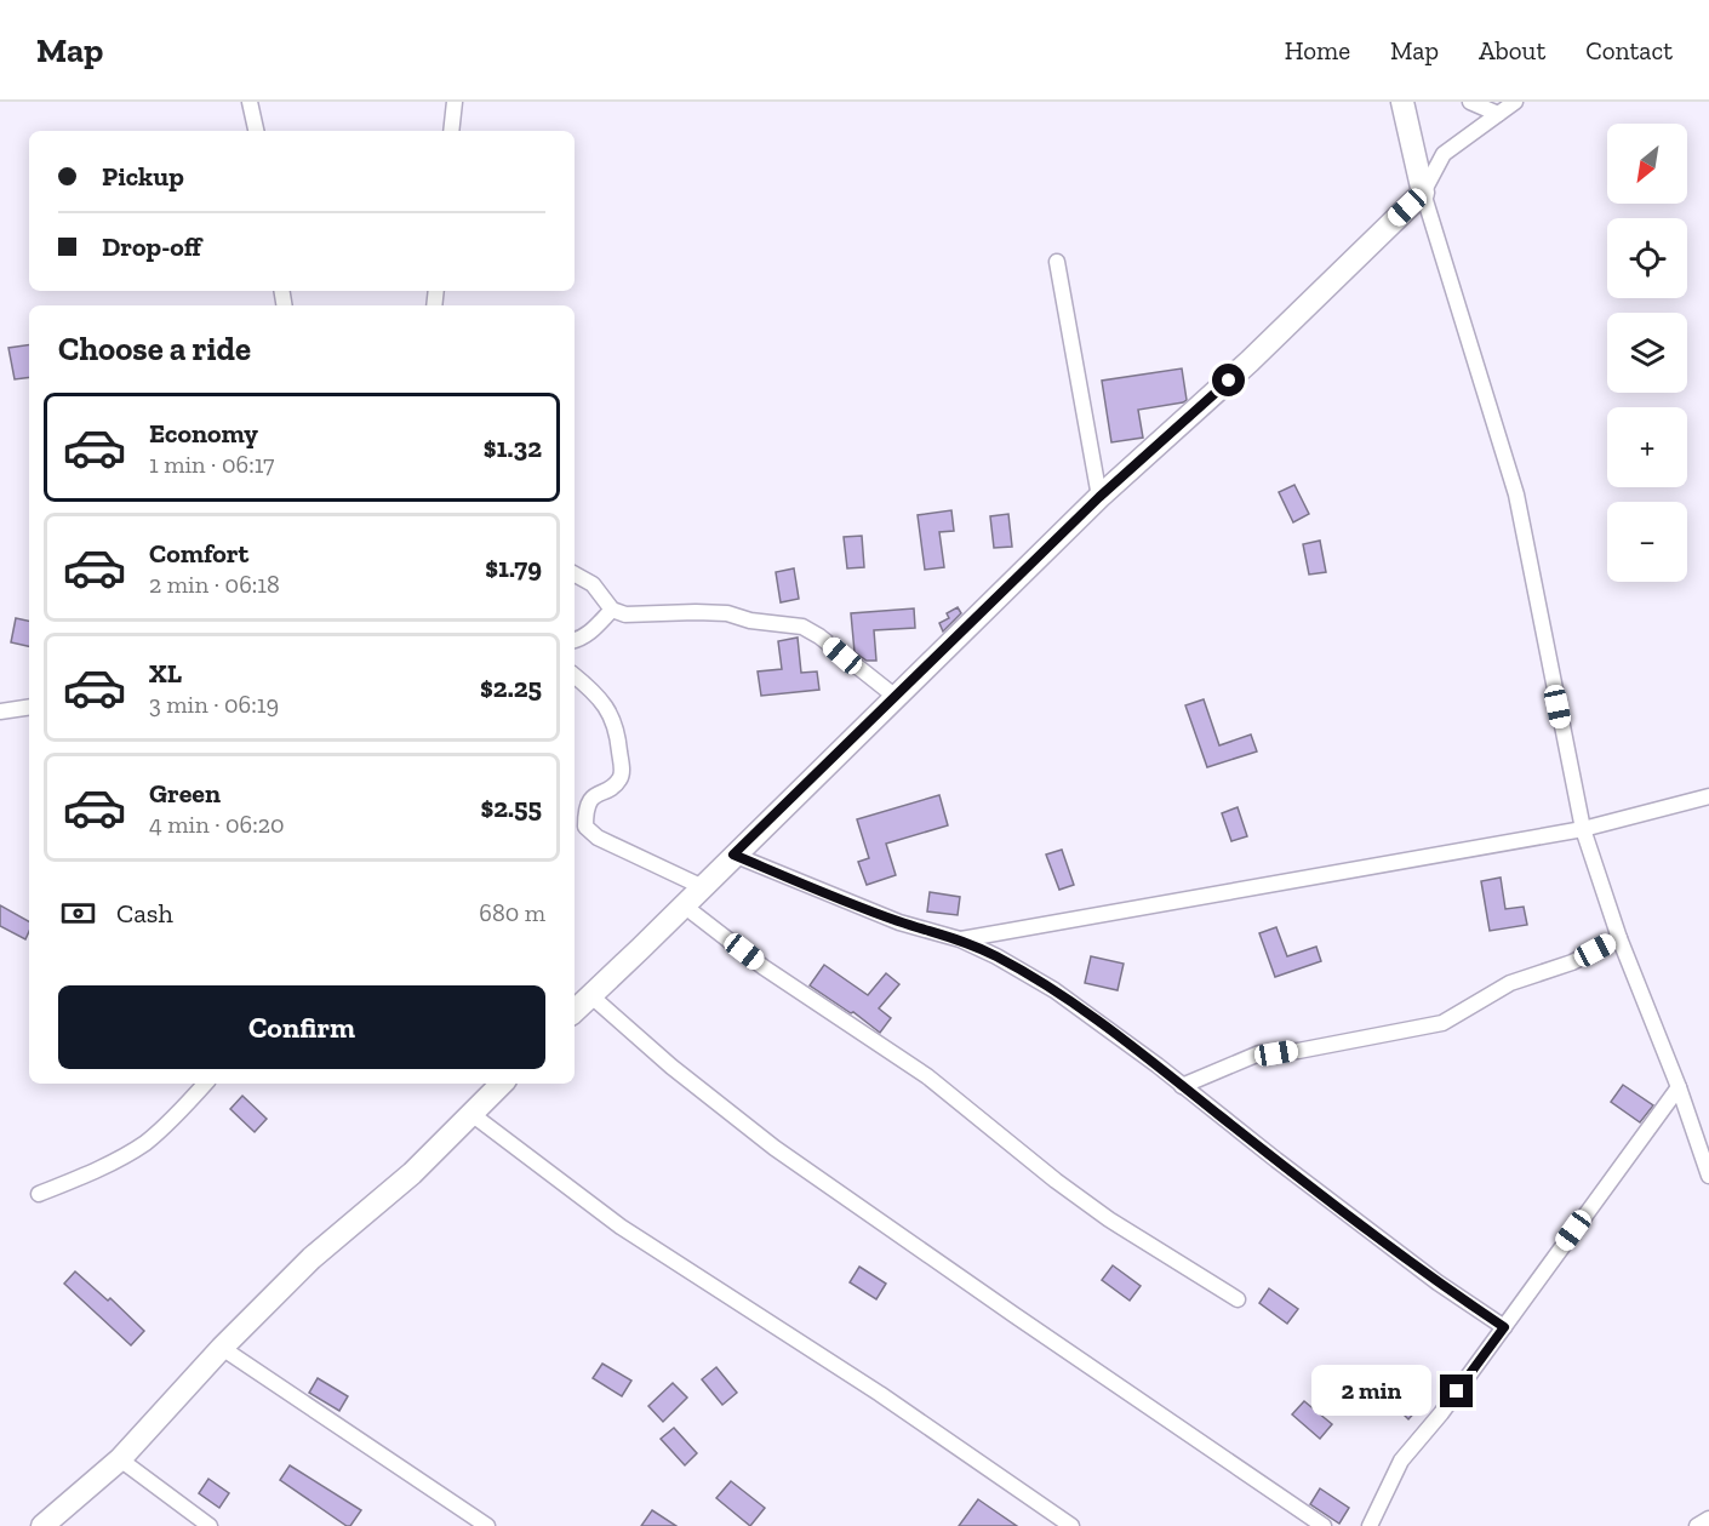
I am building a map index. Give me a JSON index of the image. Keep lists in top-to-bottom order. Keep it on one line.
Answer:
{"north":"bottom left","page":{"header":"Map","nav":["Home","Map","About","Contact"],"map_buttons":["+","−"],"banner":["Pickup","Drop-off"],"heading":"Choose a ride","list":[{"name":"Economy","note":"1 min · 06:17","value":"$1.32"},{"name":"Comfort","note":"2 min · 06:18","value":"$1.79"},{"name":"XL","note":"3 min · 06:19","value":"$2.25"},{"name":"Green","note":"4 min · 06:20","value":"$2.55"}],"pay":["Cash","680 m"],"buttons":"Confirm","bubble":"2 min"}}
